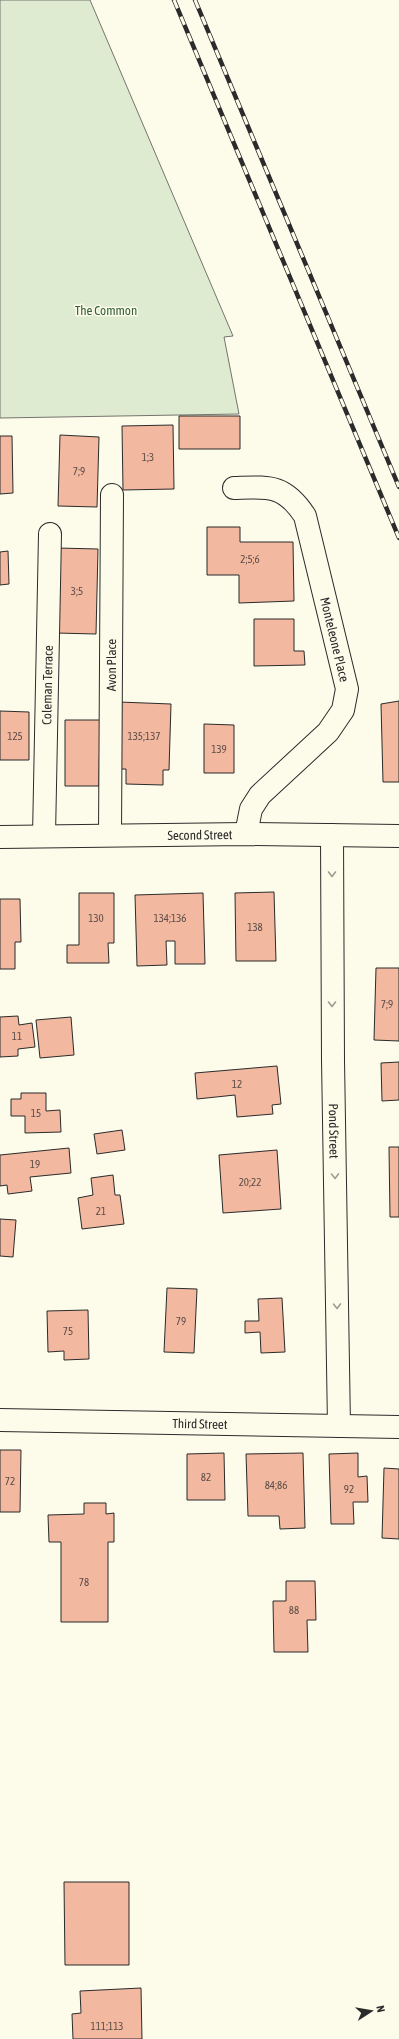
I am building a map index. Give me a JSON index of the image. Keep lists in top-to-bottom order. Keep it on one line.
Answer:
{"streets":{"street":["Monteleone Place","Avon Place","Coleman Terrace","Second Street","Pond Street","Third Street"]},"crossings":[["Monteleone Place","Second Street"],["Avon Place","Second Street"],["Coleman Terrace","Second Street"],["Second Street","Pond Street"],["Pond Street","Third Street"]],"one_way":["Pond Street"],"parks":["The Common"],"house_numbers":["1;3","7;9","2;5;6","3;5","125","135;137","139","130","134;136","138","7;9","11","12","15","19","20;22","21","79","75","82","72","84;86","92","78","88","111;113"],"north":"right"}
